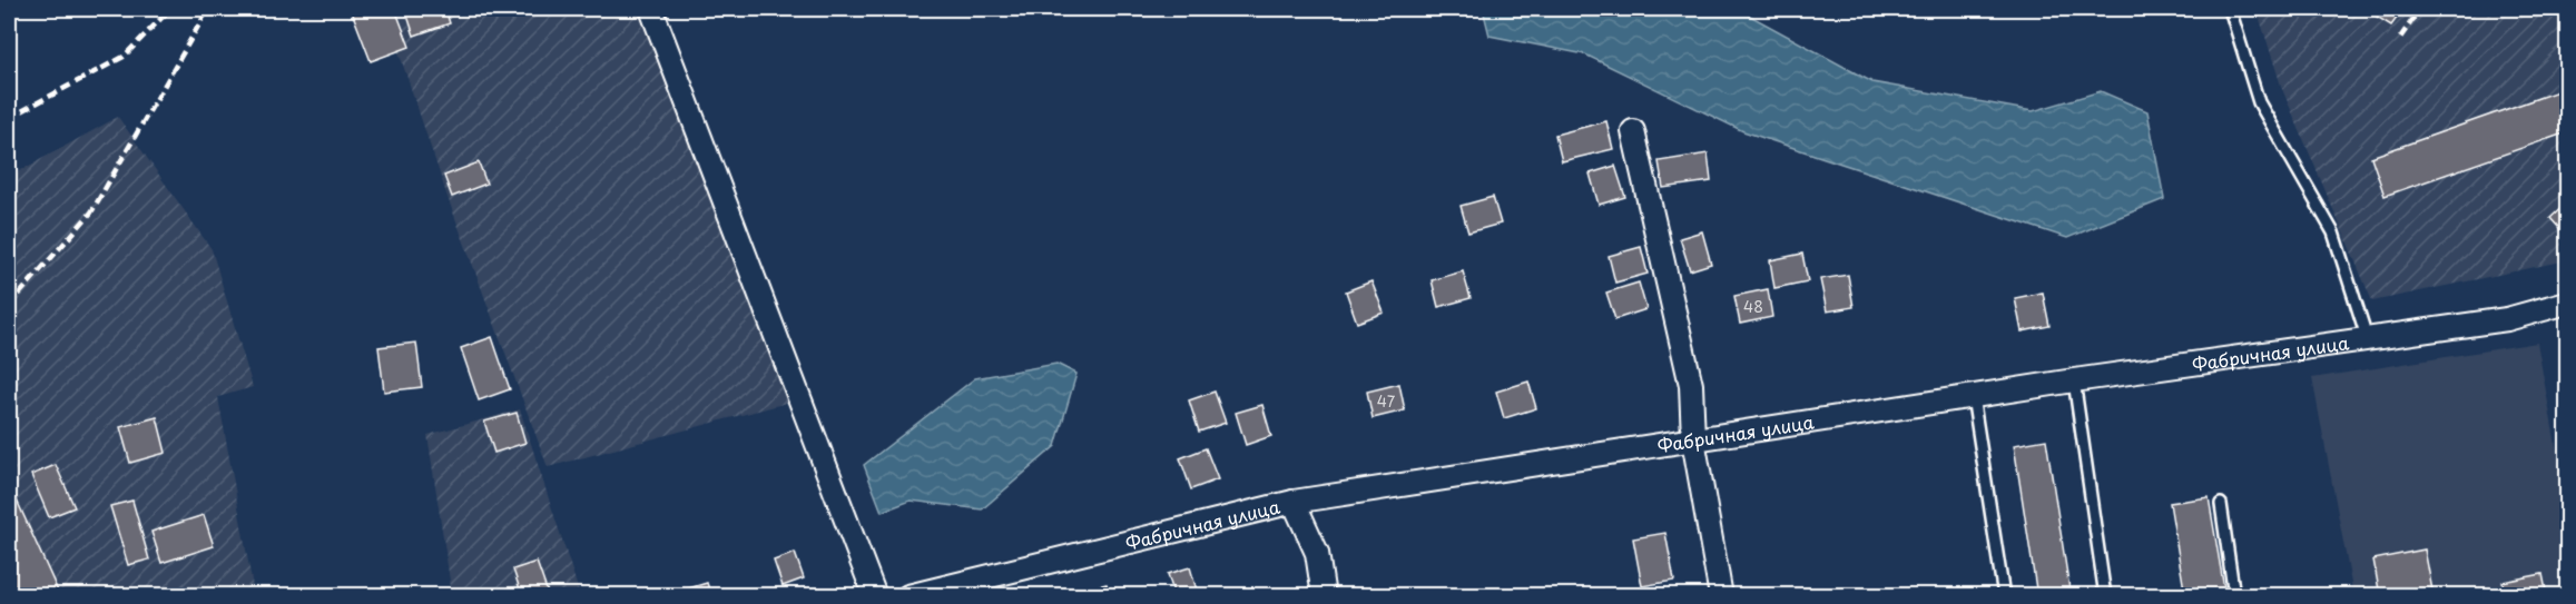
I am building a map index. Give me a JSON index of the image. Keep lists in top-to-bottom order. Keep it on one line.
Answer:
{"streets":{"street":["Фабричная улица"]},"house_numbers":["48","47"]}
